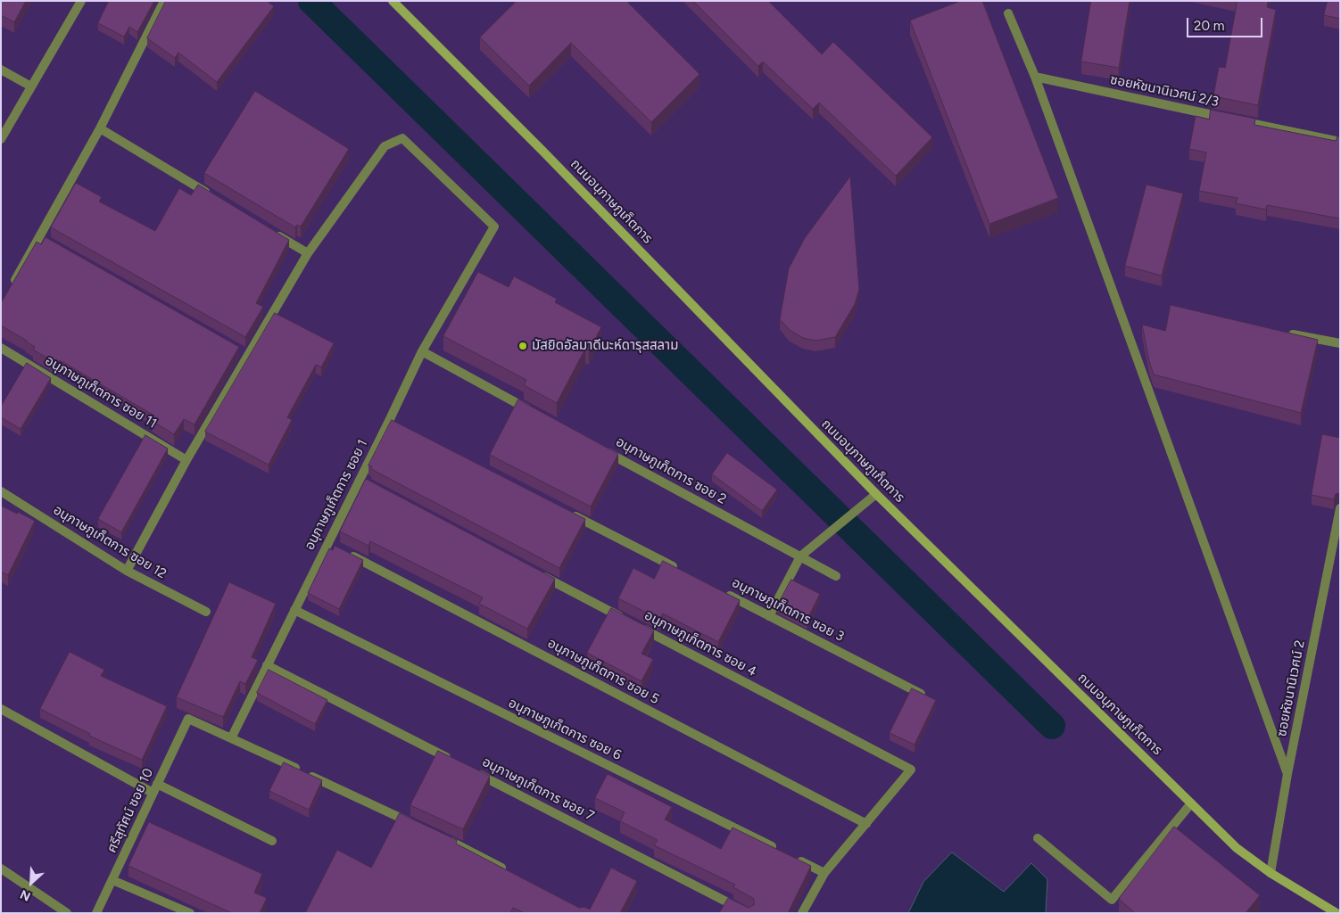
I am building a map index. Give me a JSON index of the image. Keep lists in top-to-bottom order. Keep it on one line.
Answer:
{"streets":{"street":["ซอยหัชนานิเวศน์ 2/3","ถนนอนุภาษภูเก็ตการ","อนุภาษภูเก็ตการ ซอย 11","อนุภาษภูเก็ตการ ซอย 2","อนุภาษภูเก็ตการ ซอย 1","อนุภาษภูเก็ตการ ซอย 12","อนุภาษภูเก็ตการ ซอย 3","อนุภาษภูเก็ตการ ซอย 4","อนุภาษภูเก็ตการ ซอย 5","ซอยหัชนานิเวศน์ 2","อนุภาษภูเก็ตการ ซอย 6","อนุภาษภูเก็ตการ ซอย 7","ศรีสุทัศน์ ซอย 10"]},"crossings":[["ถนนอนุภาษภูเก็ตการ","ซอยหัชนานิเวศน์ 2"],["อนุภาษภูเก็ตการ ซอย 1","อนุภาษภูเก็ตการ ซอย 5"],["อนุภาษภูเก็ตการ ซอย 1","อนุภาษภูเก็ตการ ซอย 6"],["อนุภาษภูเก็ตการ ซอย 1","ศรีสุทัศน์ ซอย 10"],["อนุภาษภูเก็ตการ ซอย 4","อนุภาษภูเก็ตการ ซอย 5"]],"places":["มัสยิดอัลมาดีนะห์ดารุสสลาม"],"scale_bar":"20 m","north":"bottom left"}
